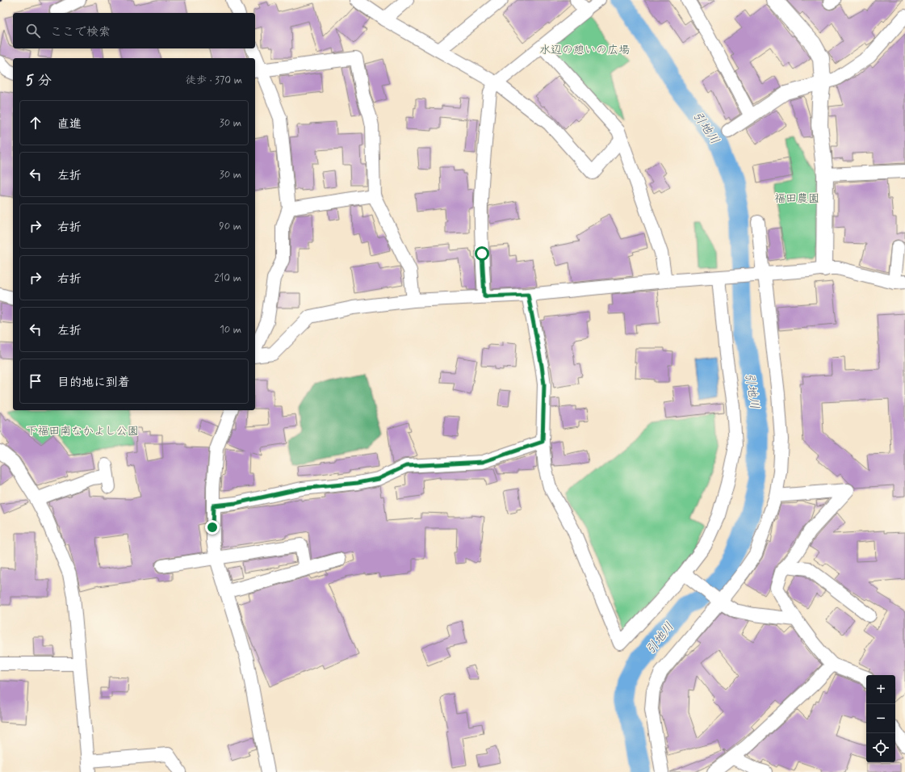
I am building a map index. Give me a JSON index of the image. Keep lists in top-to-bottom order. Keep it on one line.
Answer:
{"water":["引地川"],"parks":["水辺の憩いの広場","福田農園","下福田南なかよし公園"],"page":{"search":"ここで検索","heading":["5 分","徒歩 · 370 m"],"list":[["直進","30 m"],["左折","30 m"],["右折","90 m"],["右折","210 m"],["左折","10 m"],"目的地に到着"],"map_buttons":["+","−"]}}
